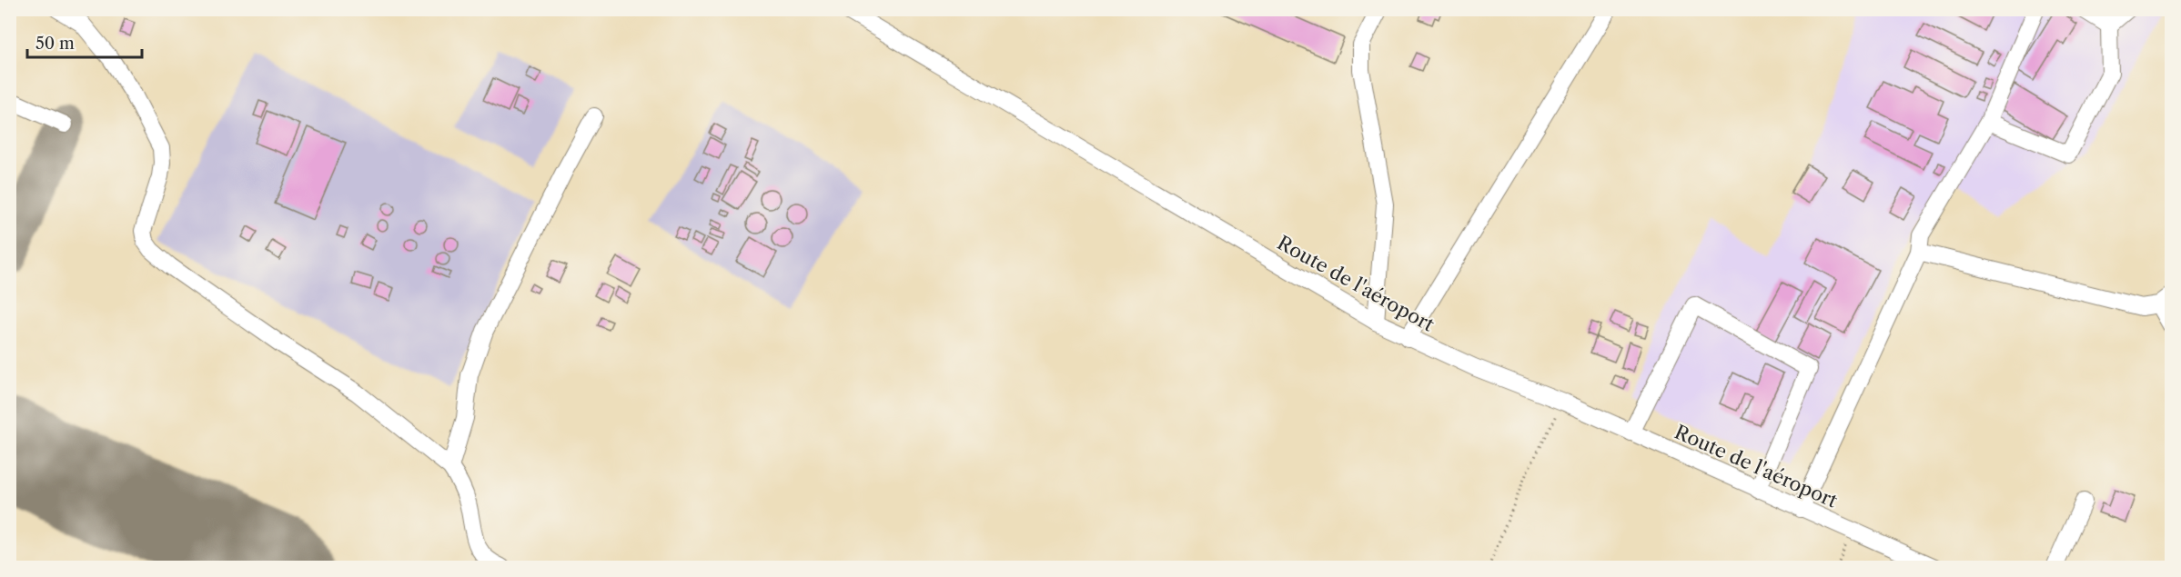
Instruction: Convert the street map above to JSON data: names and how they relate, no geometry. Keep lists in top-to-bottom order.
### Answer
{
  "streets": {
    "street": ["Route de l'aéroport"]
  },
  "scale_bar": "50 m"
}
